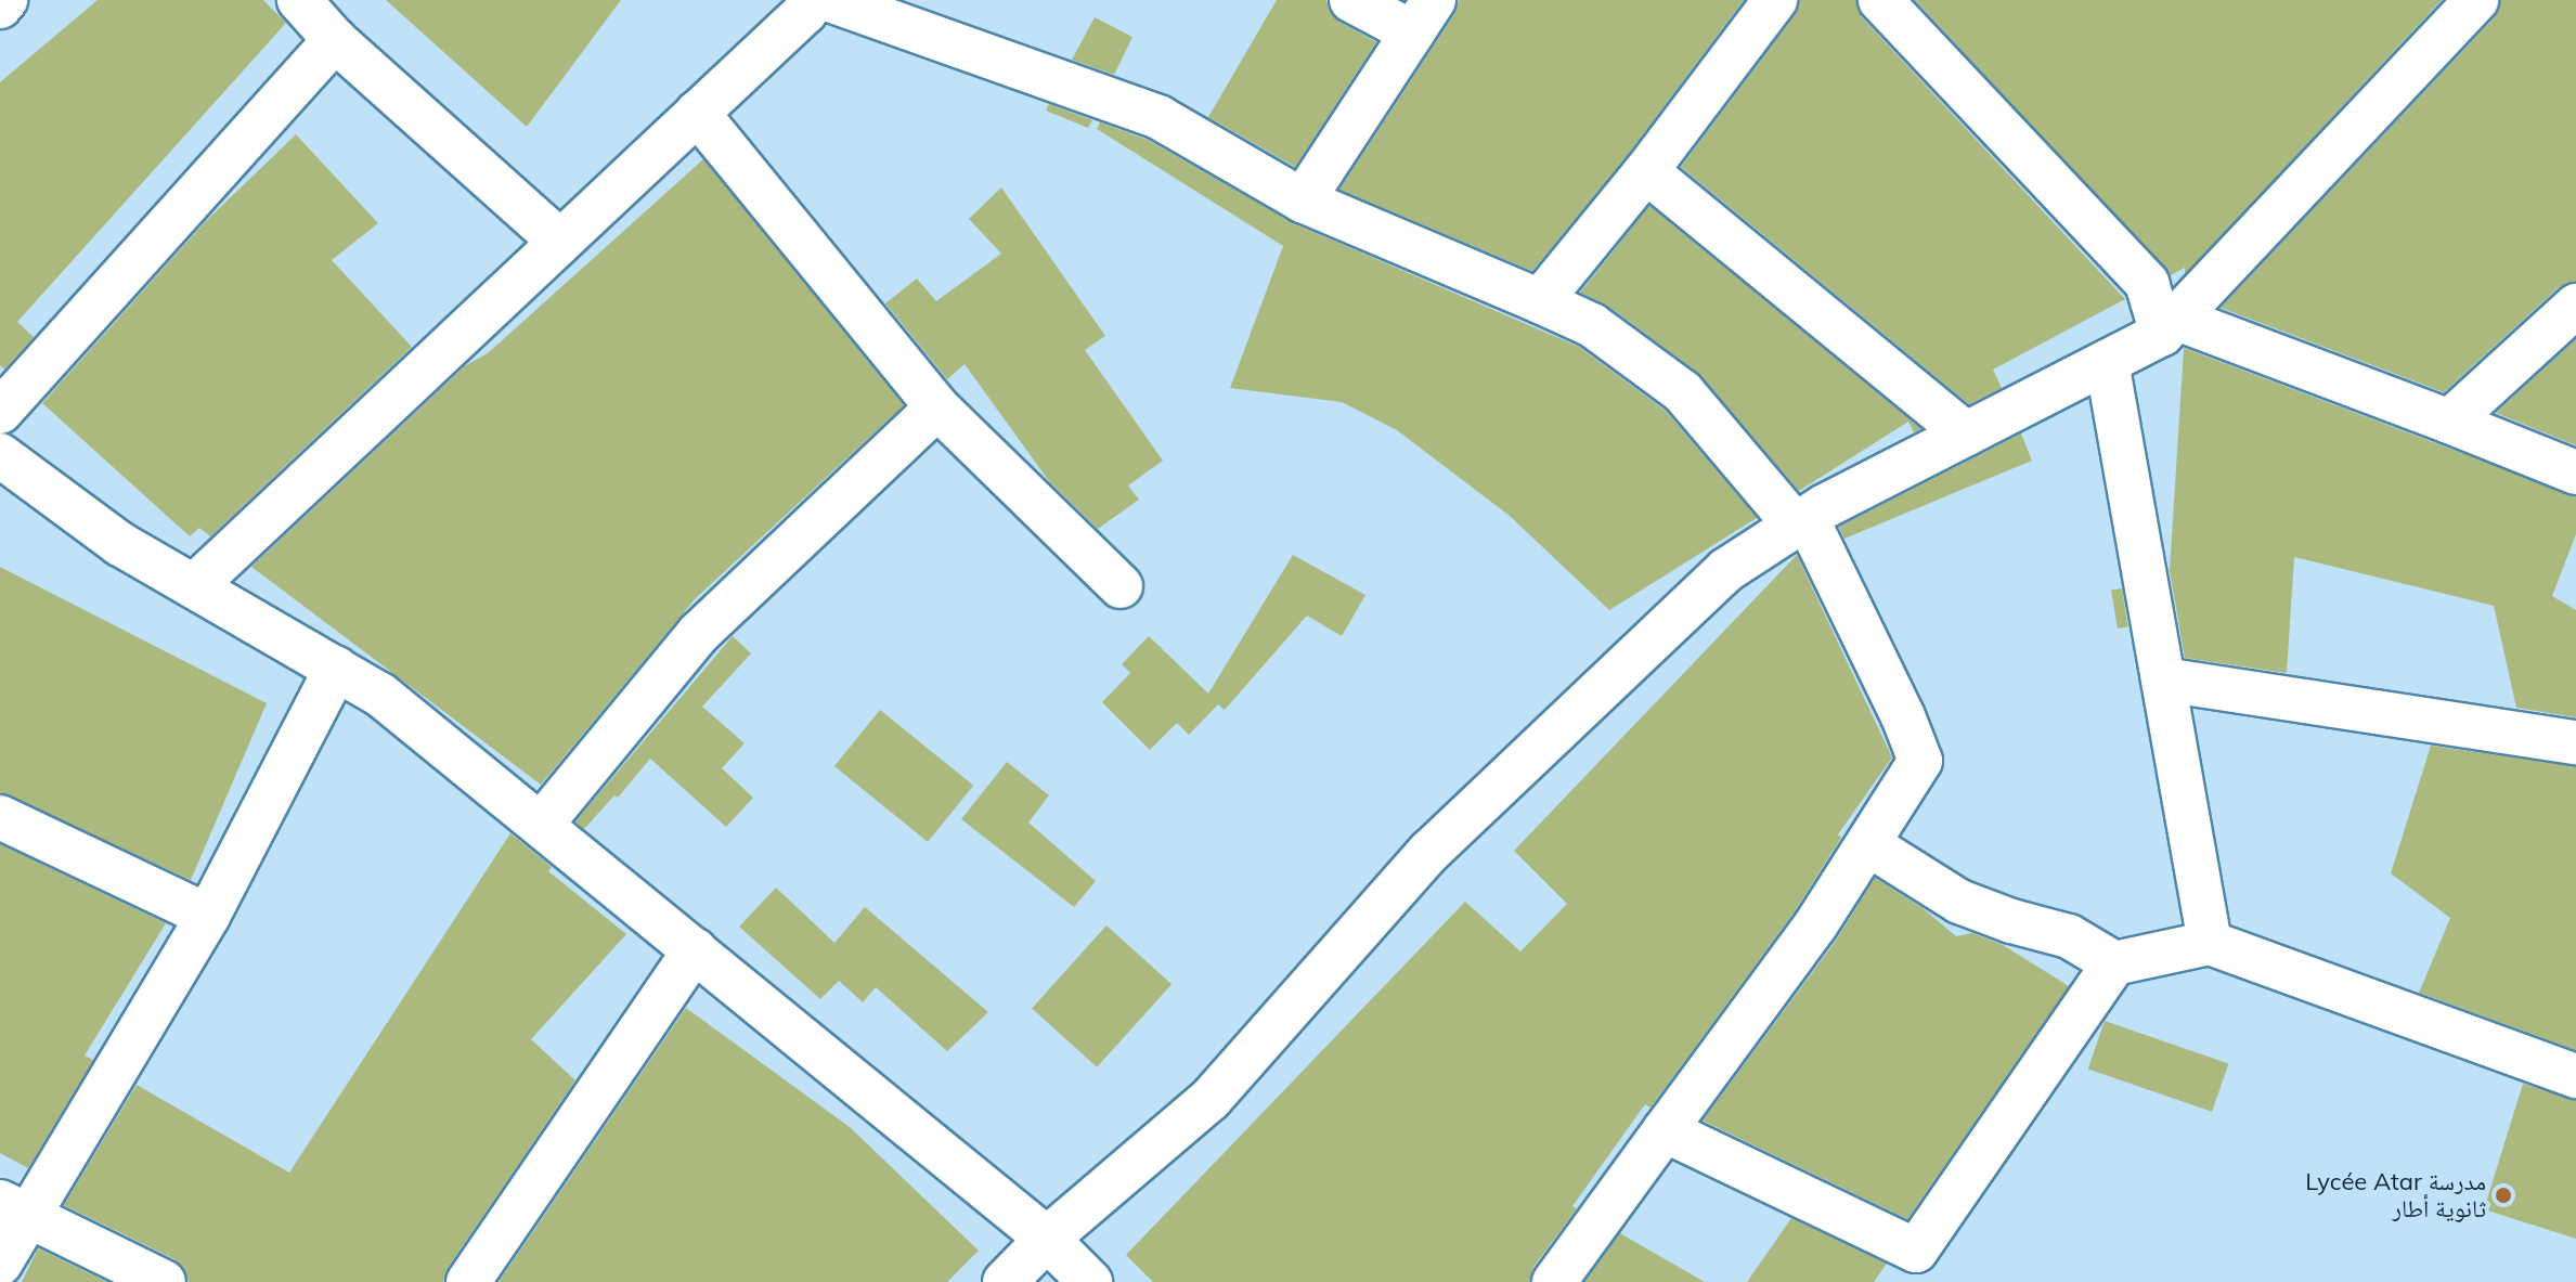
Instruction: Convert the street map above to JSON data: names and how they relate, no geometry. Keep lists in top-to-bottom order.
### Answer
{
  "places": ["Lycée Atar مدرسة ثانوية أطار"]
}
